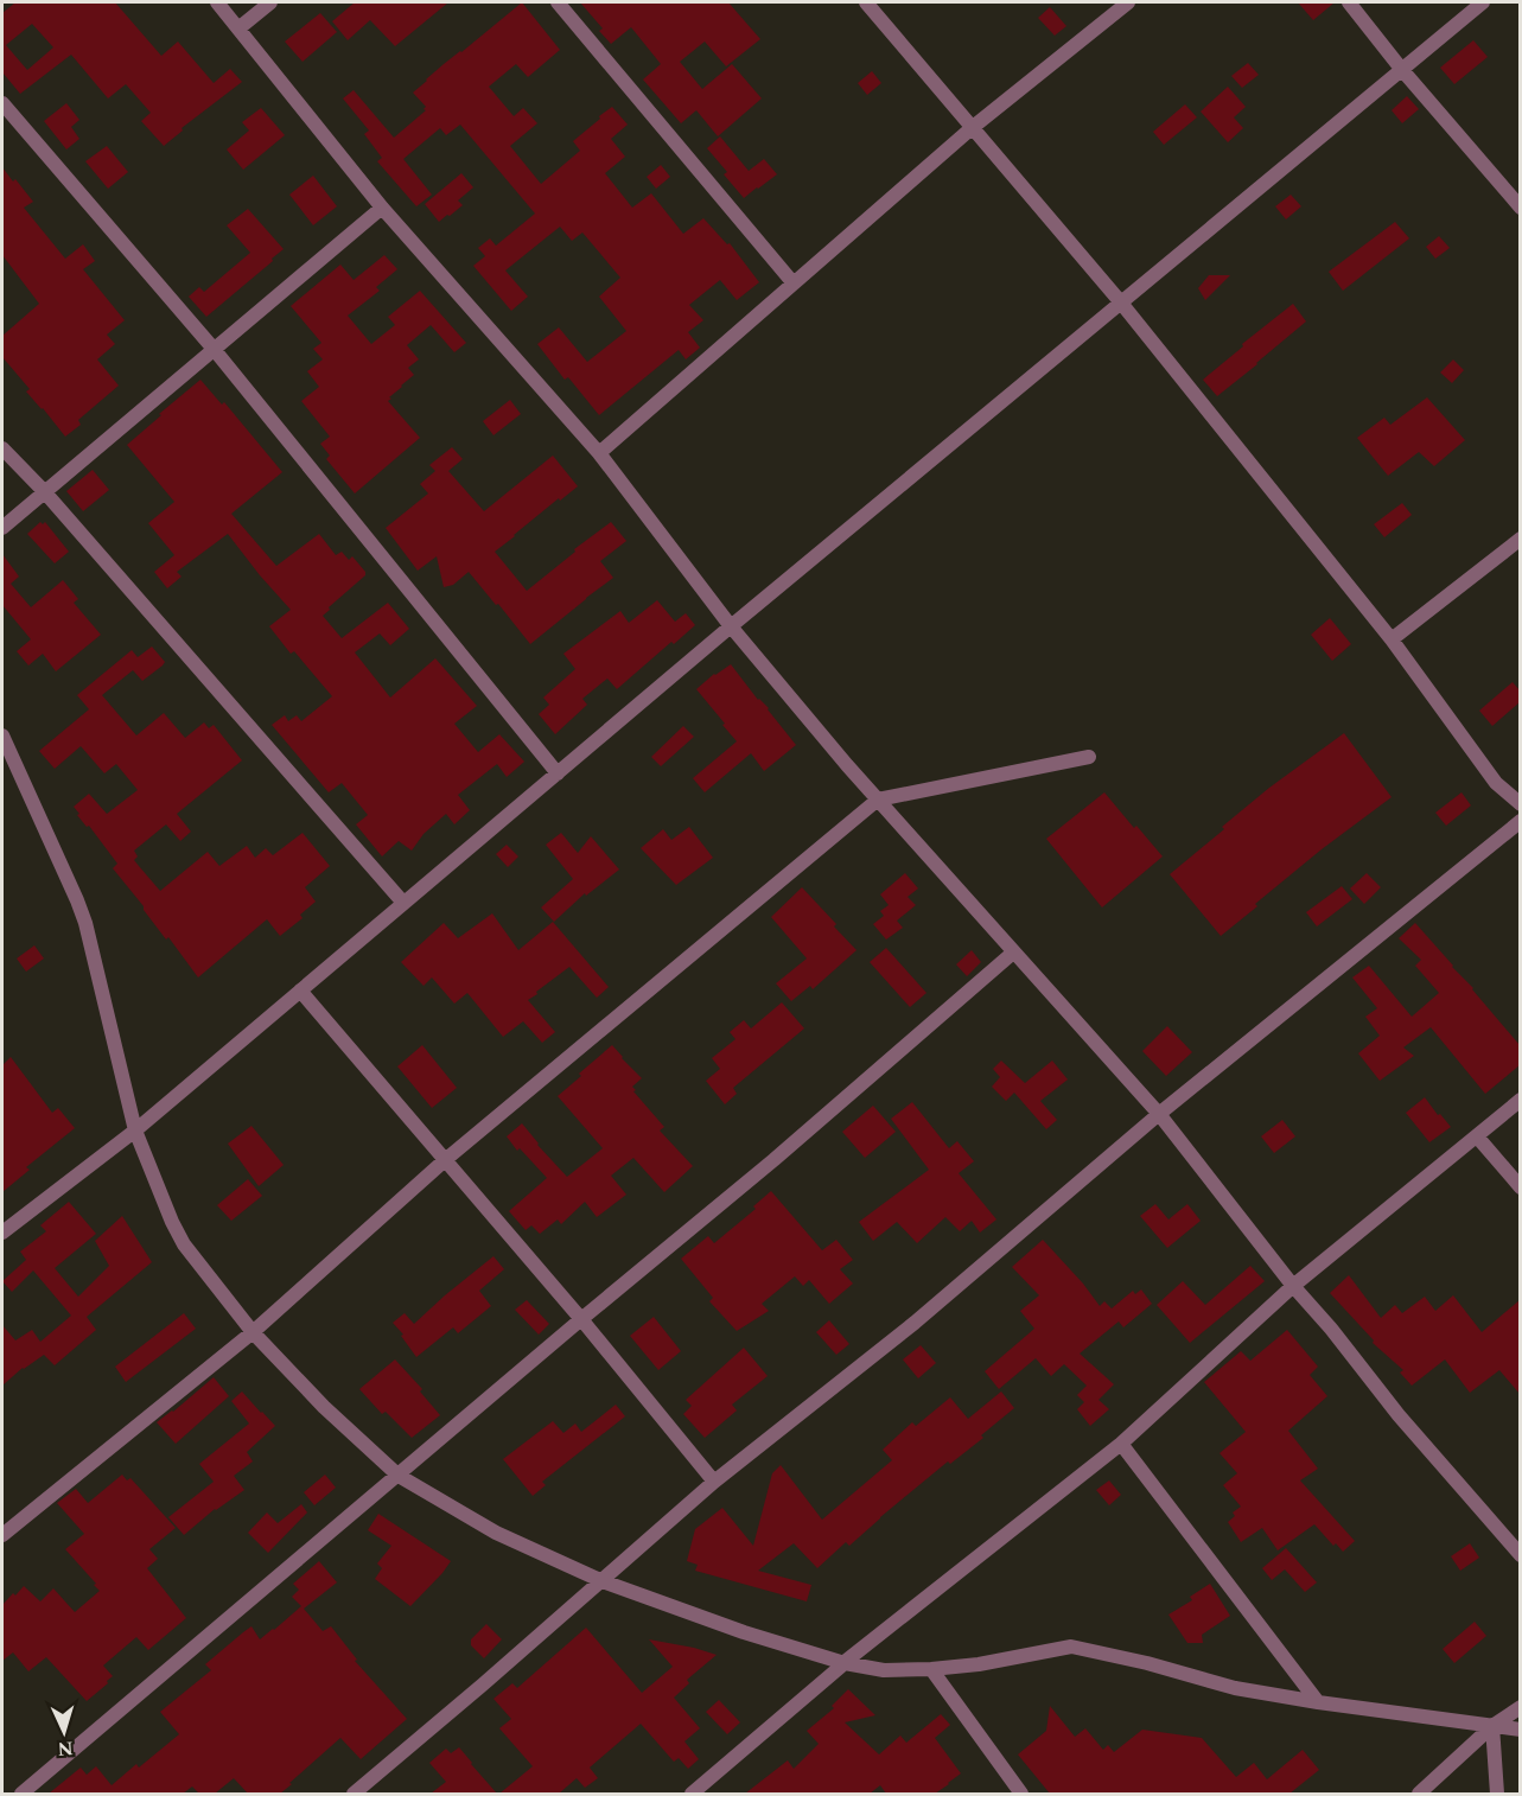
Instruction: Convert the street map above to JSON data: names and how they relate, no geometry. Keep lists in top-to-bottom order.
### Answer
{
  "north": "bottom"
}
